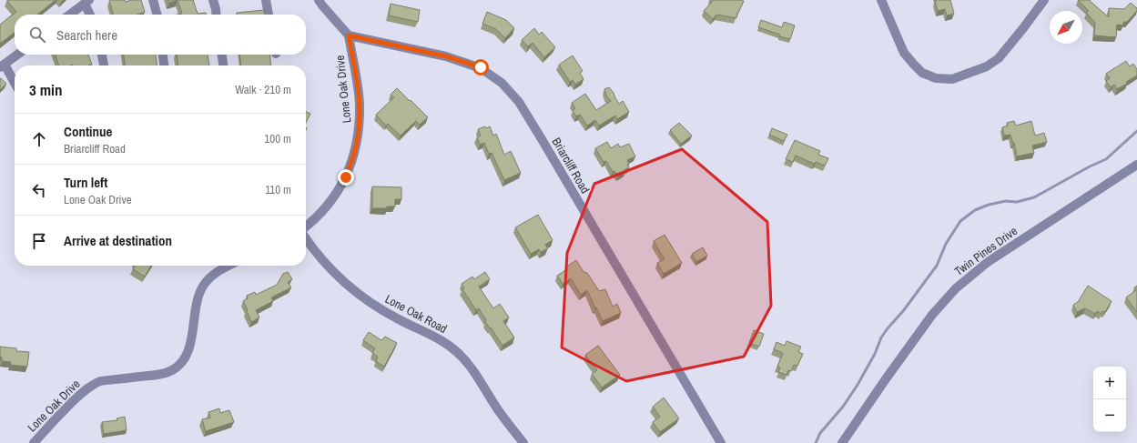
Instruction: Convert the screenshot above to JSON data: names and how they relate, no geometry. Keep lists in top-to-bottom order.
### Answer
{
  "streets": {
    "street": [
      "Lone Oak Drive",
      "Briarcliff Road",
      "Twin Pines Drive",
      "Lone Oak Road"
    ]
  },
  "crossings": [
    ["Lone Oak Drive", "Briarcliff Road"]
  ],
  "north": "bottom left",
  "page": {
    "search": "Search here",
    "heading": ["3 min", "Walk · 210 m"],
    "list": [
      ["Continue", "Briarcliff Road", "100 m"],
      ["Turn left", "Lone Oak Drive", "110 m"],
      "Arrive at destination"
    ],
    "map_buttons": ["+", "−"]
  }
}
